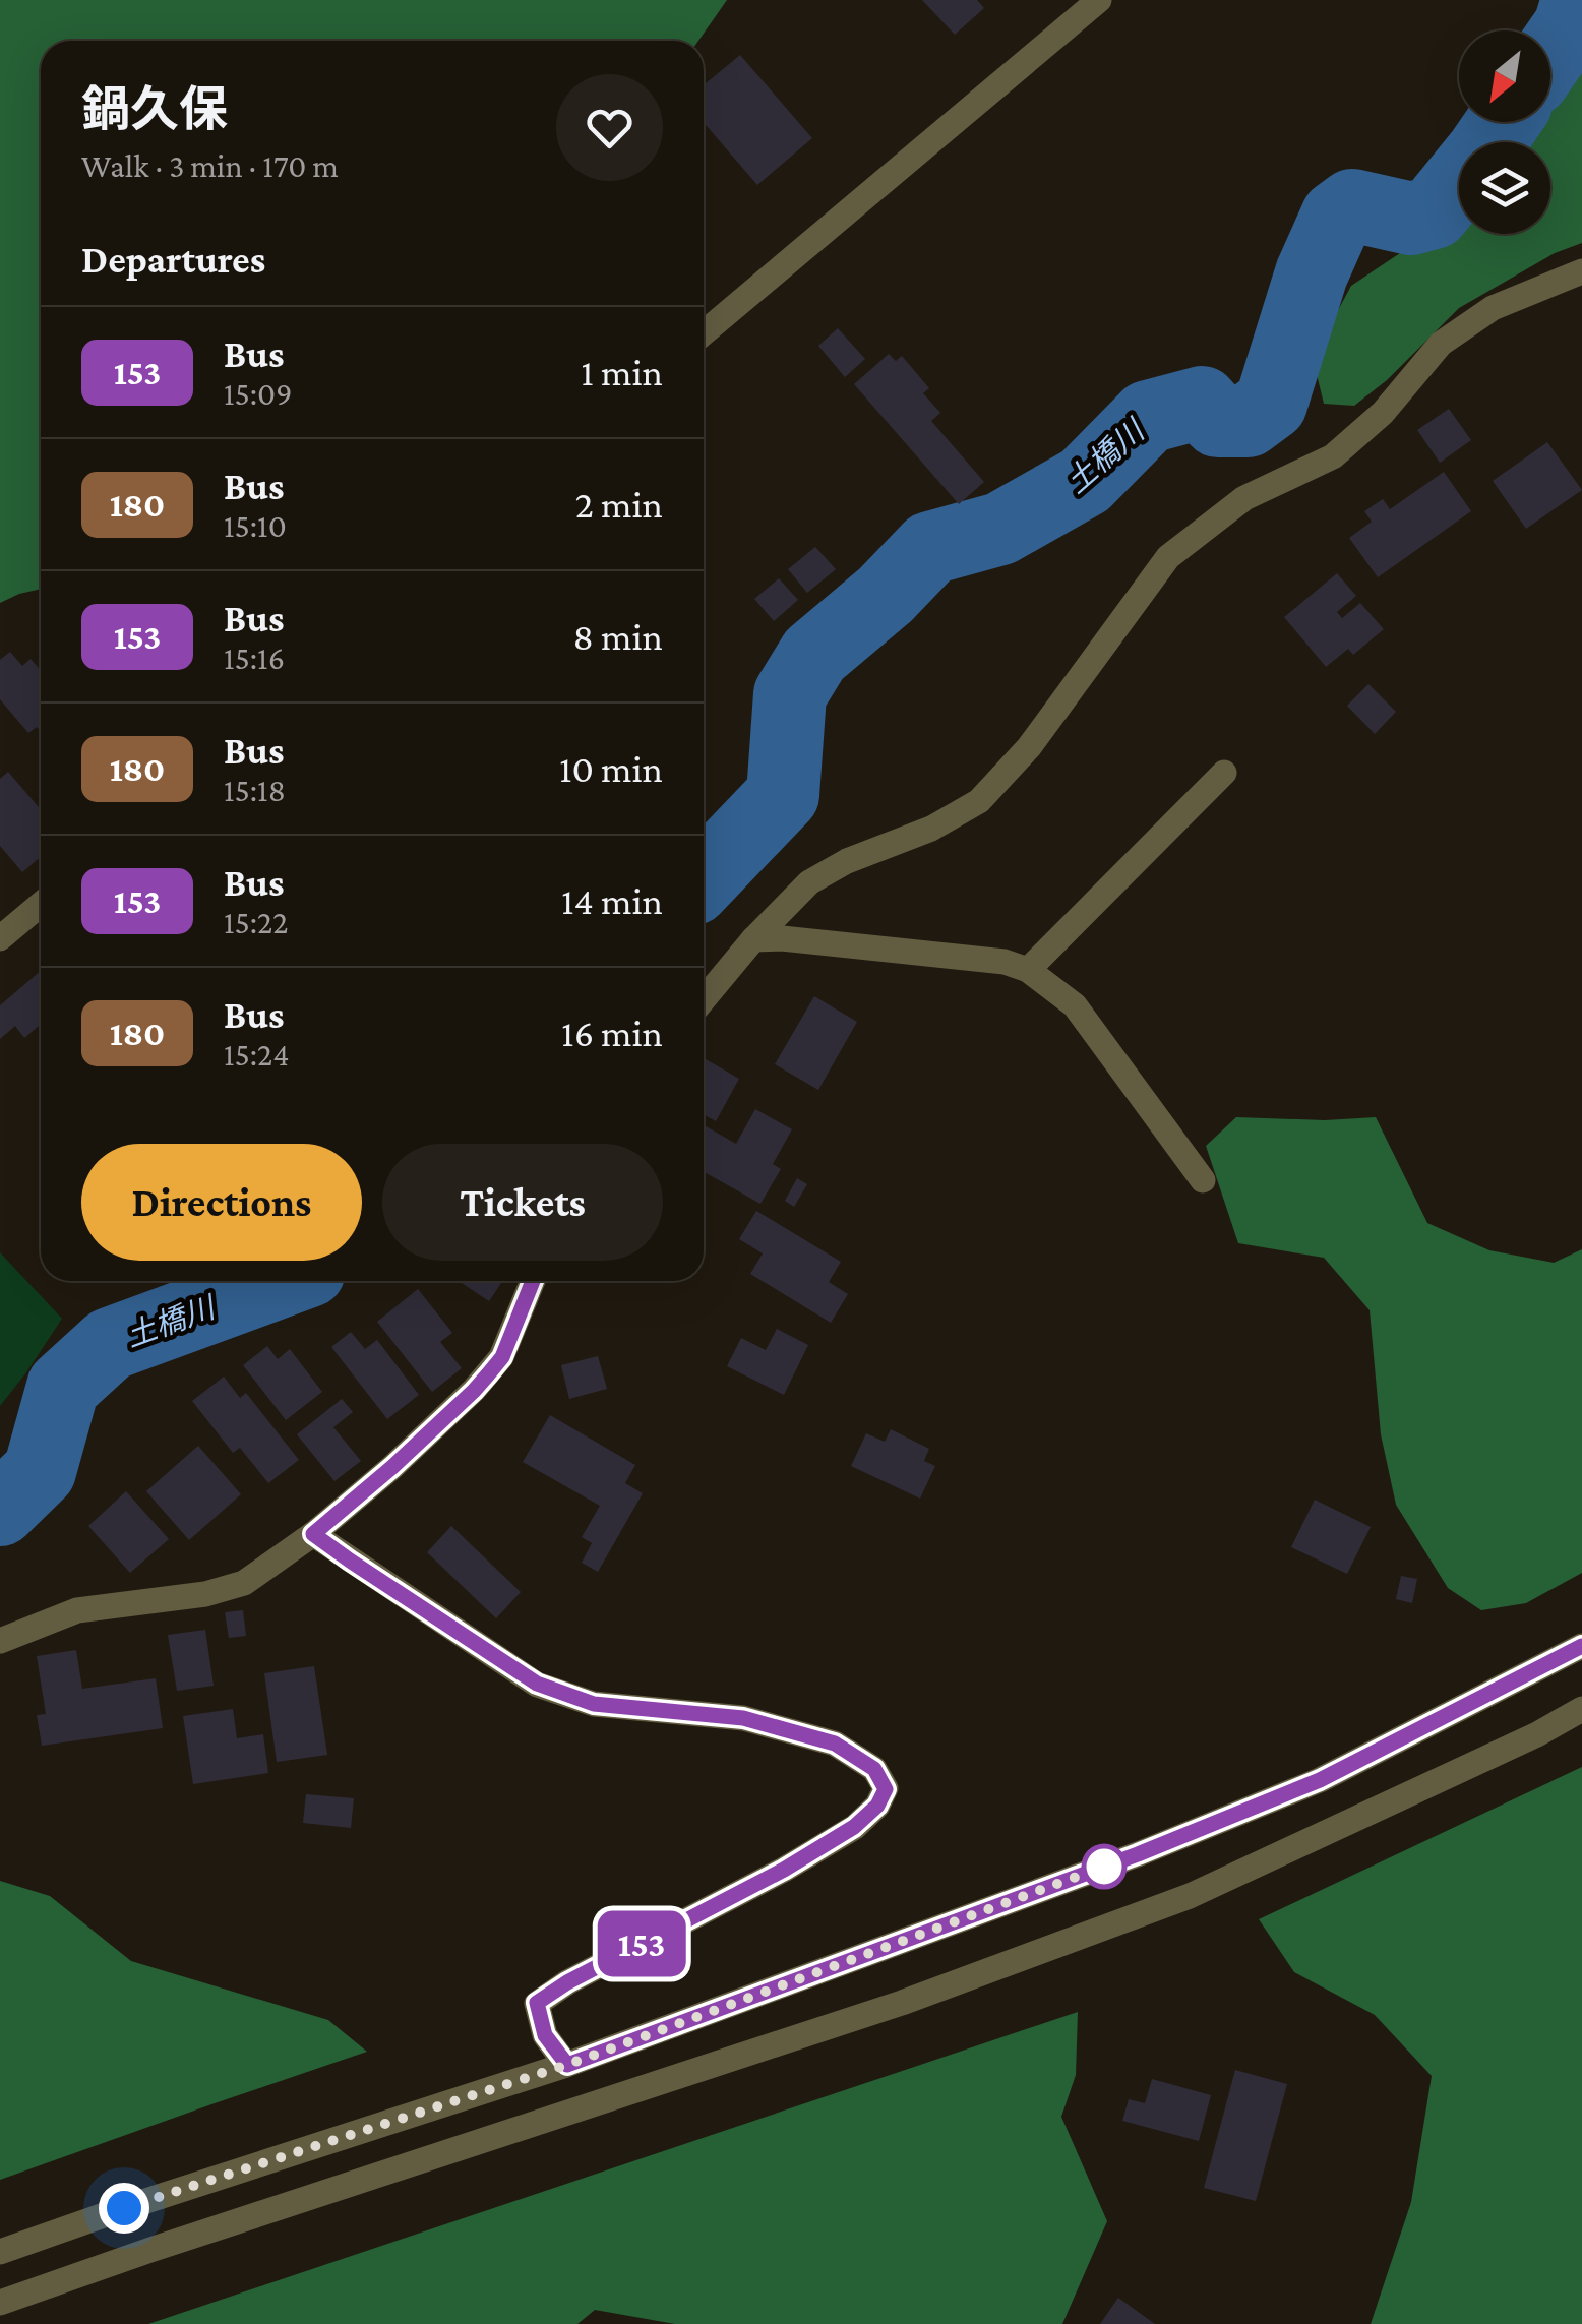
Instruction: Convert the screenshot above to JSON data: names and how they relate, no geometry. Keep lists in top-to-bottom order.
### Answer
{
  "water": ["土橋川"],
  "lines": ["bus line 153"],
  "north": "bottom left",
  "page": {
    "on_map": "153",
    "heading": [
      ["鍋久保", "Walk · 3 min · 170 m"],
      "Departures"
    ],
    "list": [
      {
        "mark": "153",
        "name": "Bus",
        "note": "15:09",
        "value": "1 min"
      },
      {
        "mark": "180",
        "name": "Bus",
        "note": "15:10",
        "value": "2 min"
      },
      {
        "mark": "153",
        "name": "Bus",
        "note": "15:16",
        "value": "8 min"
      },
      {
        "mark": "180",
        "name": "Bus",
        "note": "15:18",
        "value": "10 min"
      },
      {
        "mark": "153",
        "name": "Bus",
        "note": "15:22",
        "value": "14 min"
      },
      {
        "mark": "180",
        "name": "Bus",
        "note": "15:24",
        "value": "16 min"
      }
    ],
    "buttons": ["Directions", "Tickets"]
  }
}
